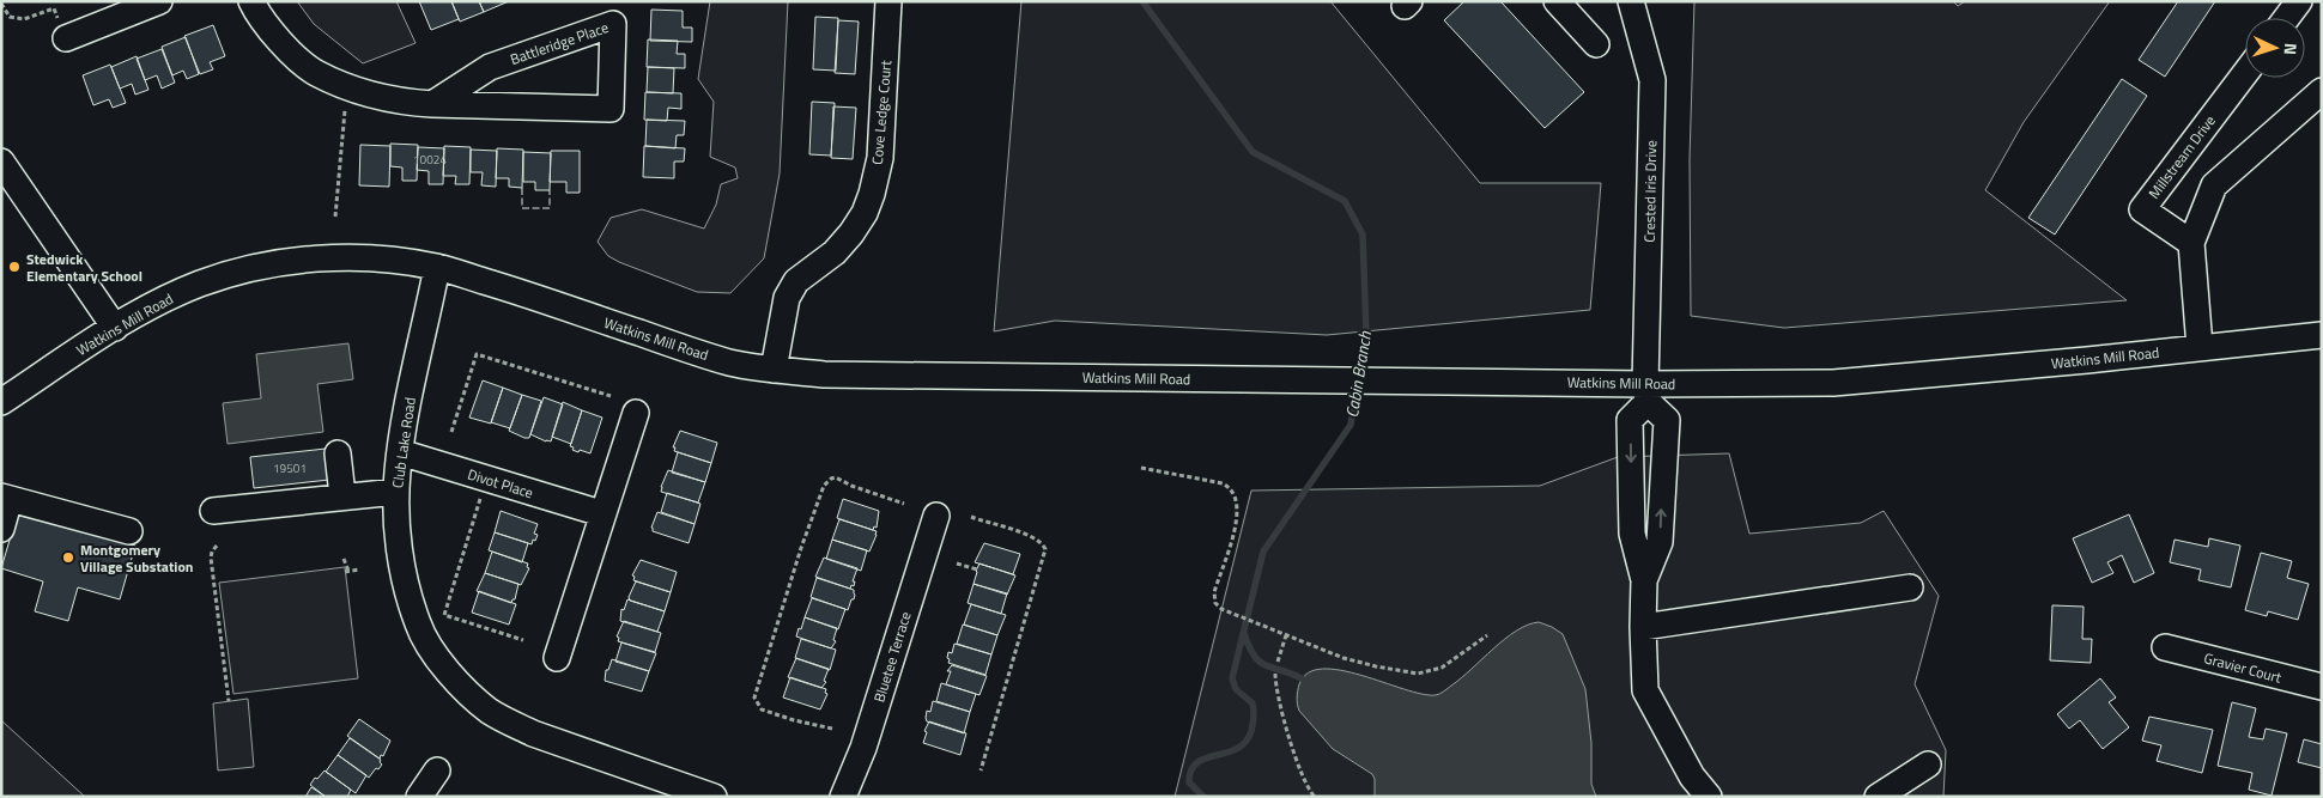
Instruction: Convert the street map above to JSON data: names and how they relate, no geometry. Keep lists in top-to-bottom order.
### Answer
{
  "streets": {
    "street": [
      "Battleridge Place",
      "Cove Ledge Court",
      "Millstream Drive",
      "Crested Iris Drive",
      "Watkins Mill Road",
      "Club Lake Road",
      "Divot Place",
      "Bluetee Terrace",
      "Gravier Court"
    ]
  },
  "crossings": [
    ["Cove Ledge Court", "Watkins Mill Road"],
    ["Crested Iris Drive", "Watkins Mill Road"],
    ["Watkins Mill Road", "Club Lake Road"],
    ["Club Lake Road", "Divot Place"]
  ],
  "water": ["Cabin Branch"],
  "places": ["Stedwick Elementary School", "Montgomery Village Substation"],
  "house_numbers": ["10024", "19501"],
  "north": "right"
}
